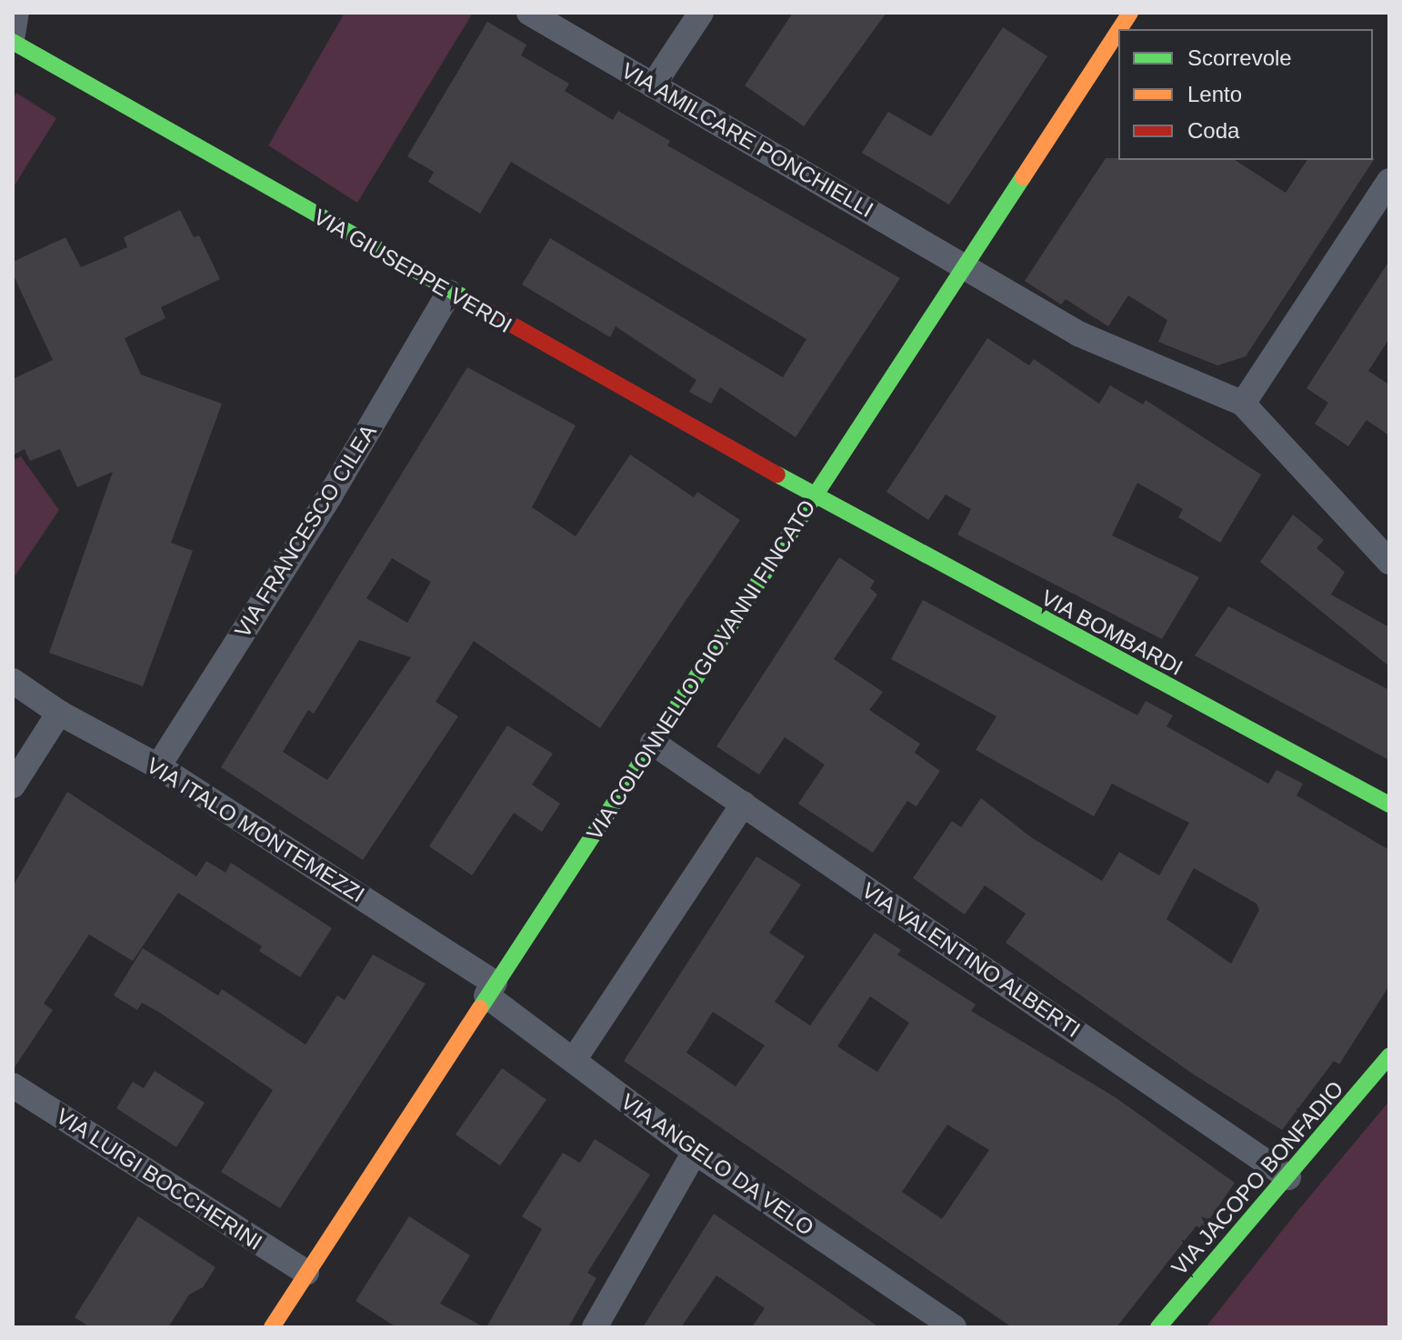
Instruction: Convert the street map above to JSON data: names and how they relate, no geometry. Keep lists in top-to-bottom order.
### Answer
{
  "streets": {
    "street": [
      "VIA AMILCARE PONCHIELLI",
      "VIA GIUSEPPE VERDI",
      "VIA FRANCESCO CILEA",
      "VIA BOMBARDI",
      "VIA COLONNELLO GIOVANNI FINCATO",
      "VIA ITALO MONTEMEZZI",
      "VIA VALENTINO ALBERTI",
      "VIA ANGELO DA VELO",
      "VIA JACOPO BONFADIO",
      "VIA LUIGI BOCCHERINI"
    ]
  },
  "crossings": [
    ["VIA AMILCARE PONCHIELLI", "VIA COLONNELLO GIOVANNI FINCATO"],
    ["VIA GIUSEPPE VERDI", "VIA FRANCESCO CILEA"],
    ["VIA GIUSEPPE VERDI", "VIA BOMBARDI"],
    ["VIA GIUSEPPE VERDI", "VIA COLONNELLO GIOVANNI FINCATO"],
    ["VIA FRANCESCO CILEA", "VIA ITALO MONTEMEZZI"],
    ["VIA BOMBARDI", "VIA COLONNELLO GIOVANNI FINCATO"],
    ["VIA COLONNELLO GIOVANNI FINCATO", "VIA ITALO MONTEMEZZI"],
    ["VIA COLONNELLO GIOVANNI FINCATO", "VIA VALENTINO ALBERTI"],
    ["VIA COLONNELLO GIOVANNI FINCATO", "VIA ANGELO DA VELO"],
    ["VIA COLONNELLO GIOVANNI FINCATO", "VIA LUIGI BOCCHERINI"],
    ["VIA ITALO MONTEMEZZI", "VIA ANGELO DA VELO"],
    ["VIA VALENTINO ALBERTI", "VIA JACOPO BONFADIO"]
  ],
  "legend": ["Scorrevole", "Lento", "Coda"]
}
